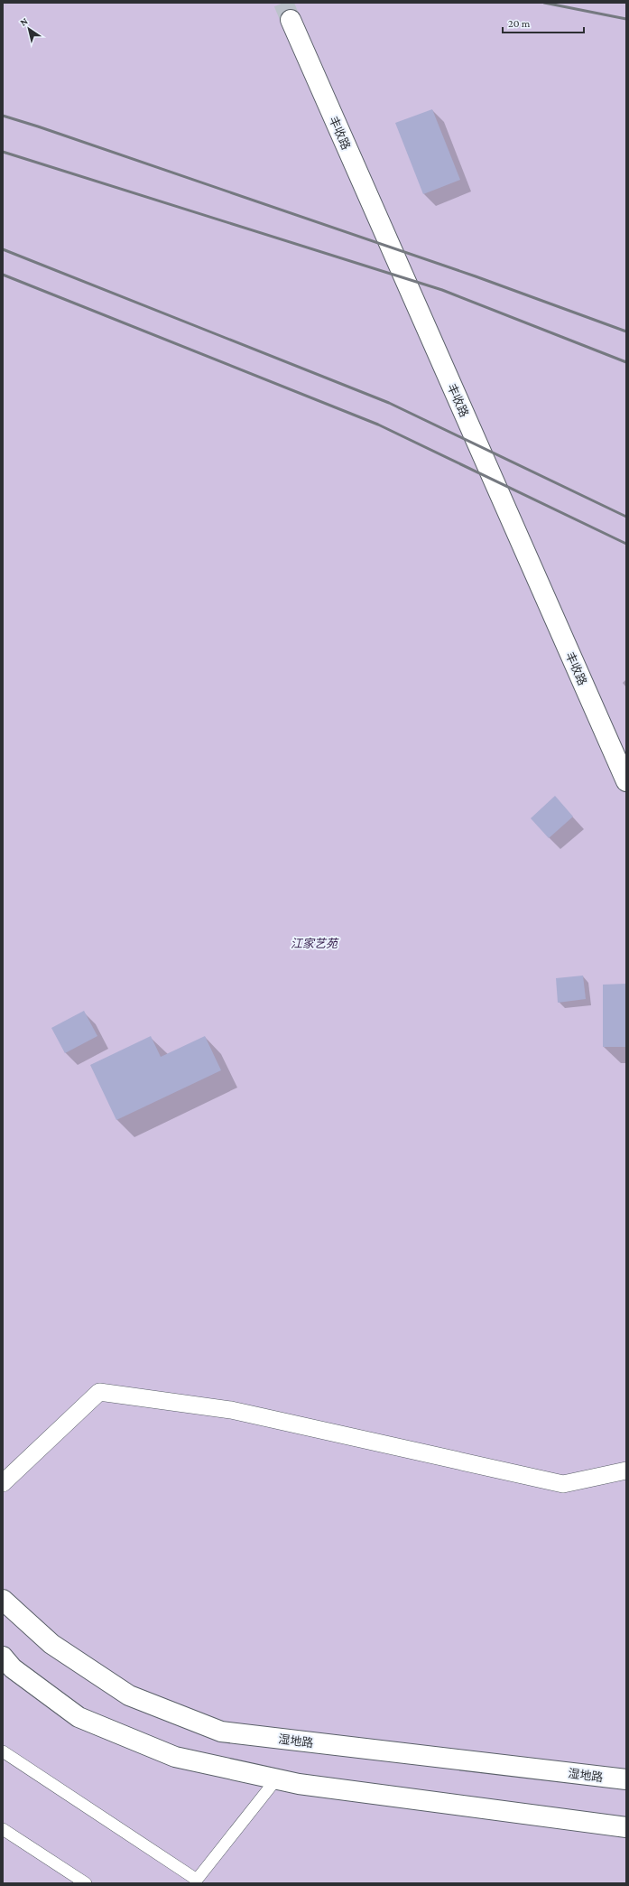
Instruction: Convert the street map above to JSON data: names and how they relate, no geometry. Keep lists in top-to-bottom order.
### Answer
{
  "streets": {
    "street": ["丰收路", "湿地路"]
  },
  "parks": ["江家艺苑"],
  "scale_bar": "20 m",
  "north": "top left"
}
